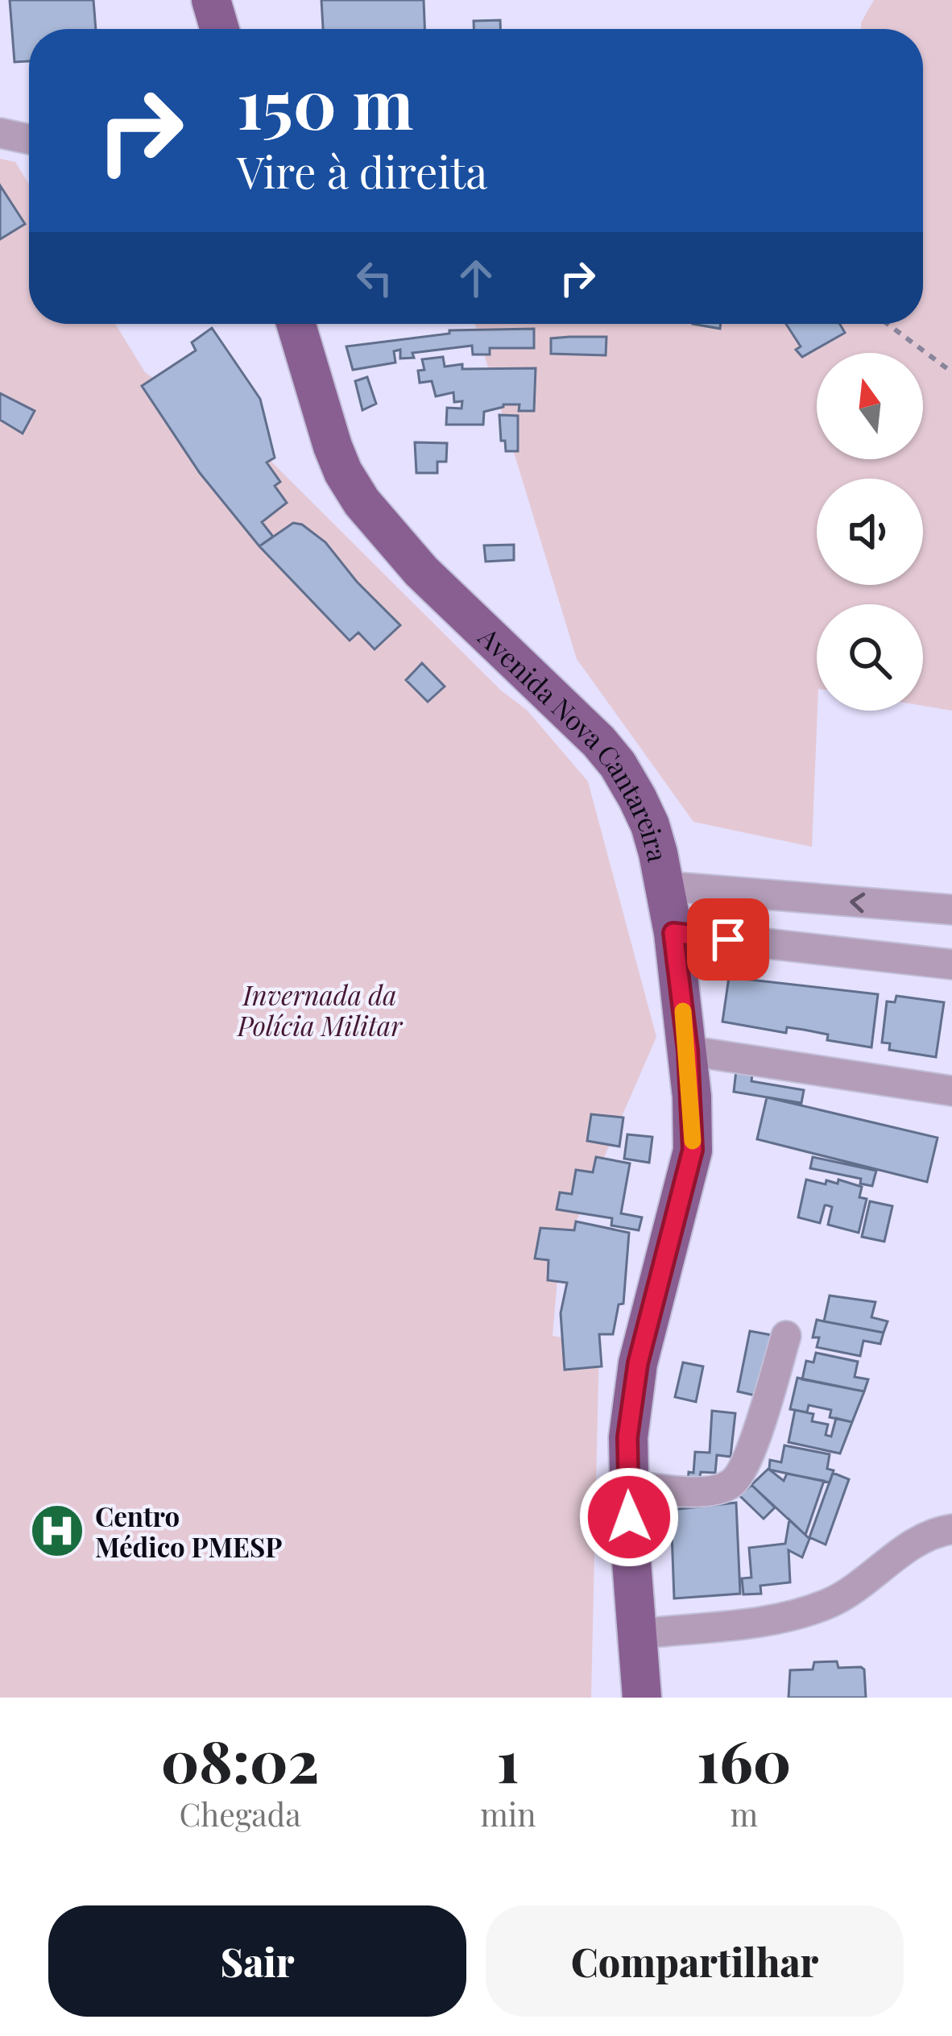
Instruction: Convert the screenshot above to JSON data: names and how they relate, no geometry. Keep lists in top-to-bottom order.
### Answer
{
  "streets": {
    "main road": ["Avenida Nova Cantareira"]
  },
  "parks": ["Invernada da Polícia Militar"],
  "places": {
    "hospital": ["Centro Médico PMESP"]
  },
  "north": "top",
  "page": {
    "turn": ["150 m", "Vire à direita"],
    "eta": [
      "08:02",
      "Chegada",
      "1",
      "min",
      "160",
      "m"
    ],
    "buttons": ["Sair", "Compartilhar"]
  }
}
